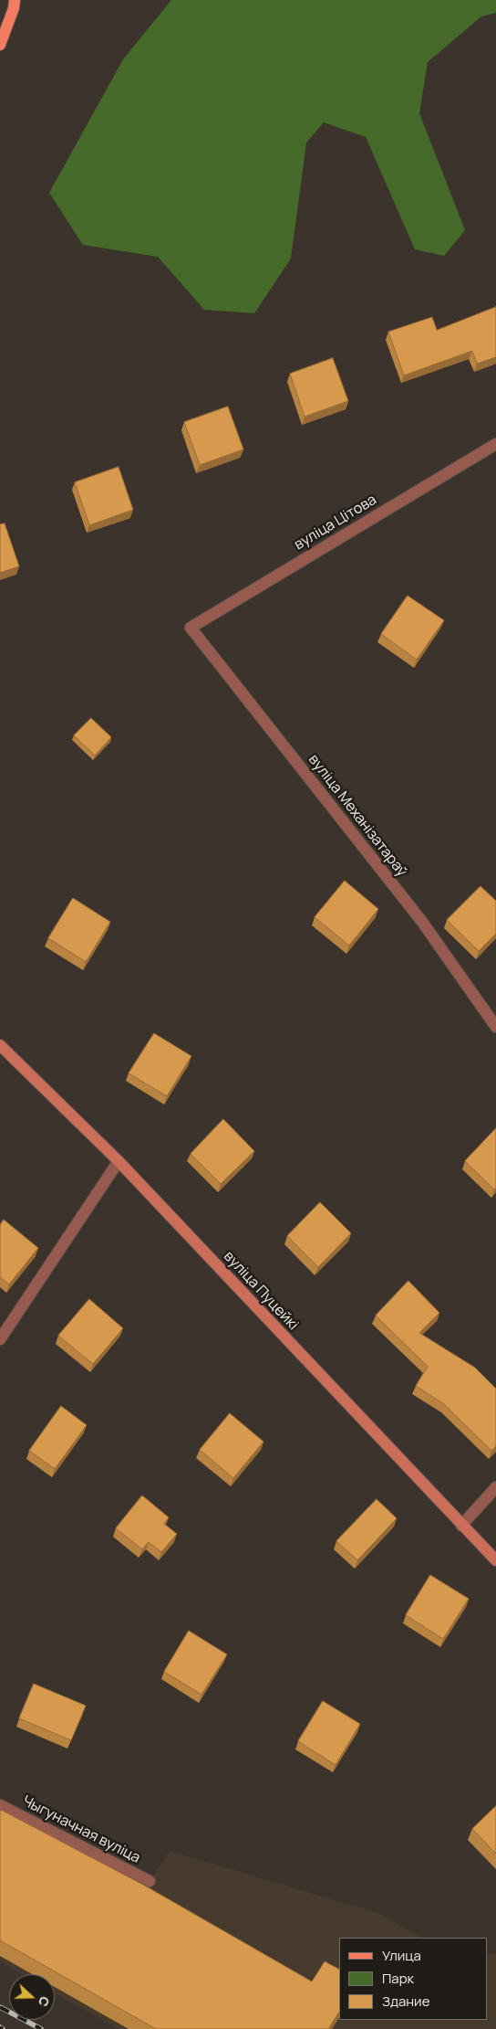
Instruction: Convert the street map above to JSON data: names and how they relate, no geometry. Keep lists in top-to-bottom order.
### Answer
{
  "streets": {
    "main road": ["вуліца Пуцейкі"],
    "street": ["вуліца Цітова", "вуліца Механізатараў", "Чыгуначная вуліца"]
  },
  "crossings": [
    ["вуліца Цітова", "вуліца Механізатараў"]
  ],
  "legend": ["Улица", "Парк", "Здание"],
  "north": "right"
}
